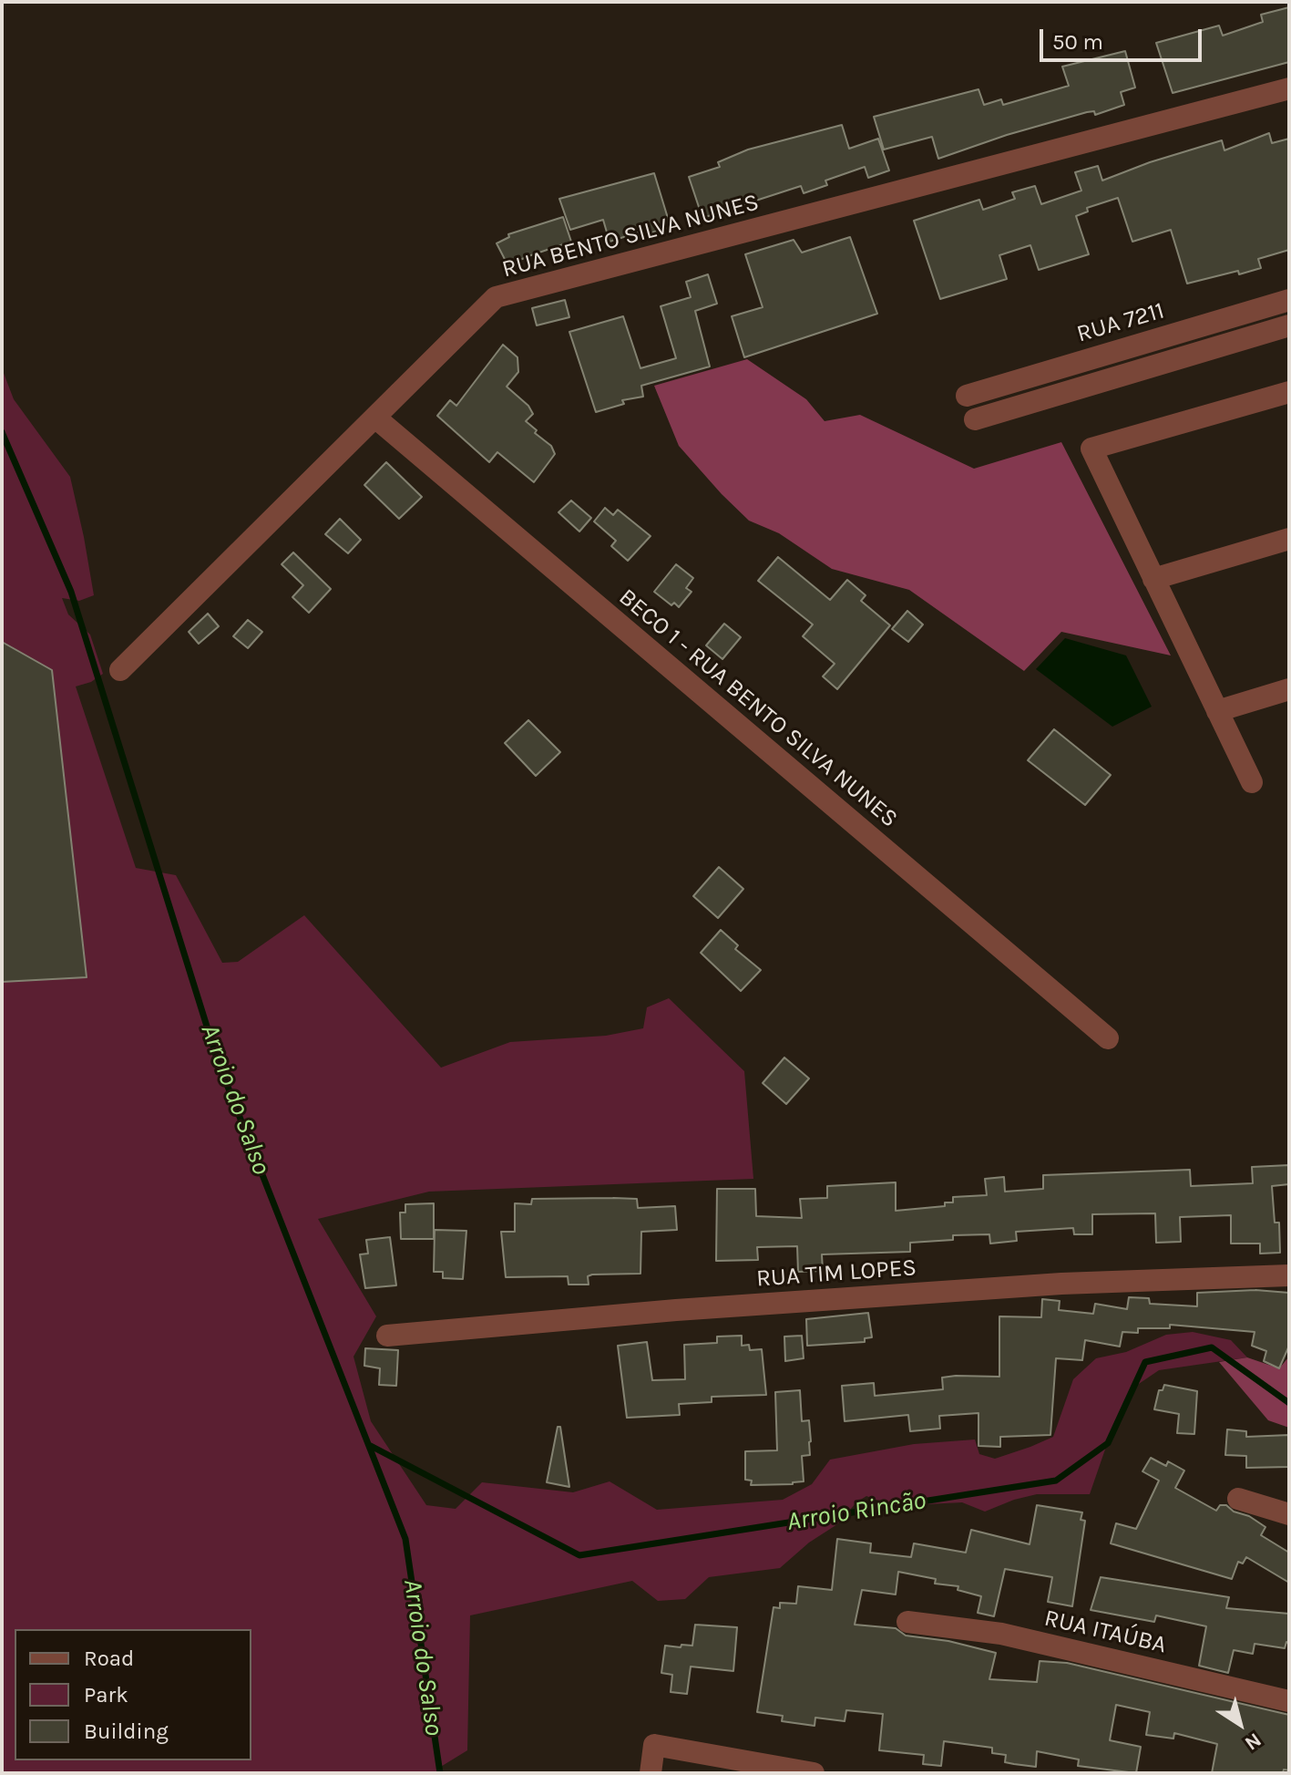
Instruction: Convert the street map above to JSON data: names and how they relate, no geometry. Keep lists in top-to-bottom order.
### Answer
{
  "streets": {
    "street": [
      "RUA BENTO SILVA NUNES",
      "RUA 7211",
      "BECO 1 - RUA BENTO SILVA NUNES",
      "RUA TIM LOPES",
      "RUA ITAÚBA"
    ]
  },
  "crossings": [
    ["RUA BENTO SILVA NUNES", "BECO 1 - RUA BENTO SILVA NUNES"]
  ],
  "water": ["Arroio do Salso", "Arroio Rincão"],
  "legend": ["Road", "Park", "Building"],
  "scale_bar": "50 m",
  "north": "bottom right"
}
